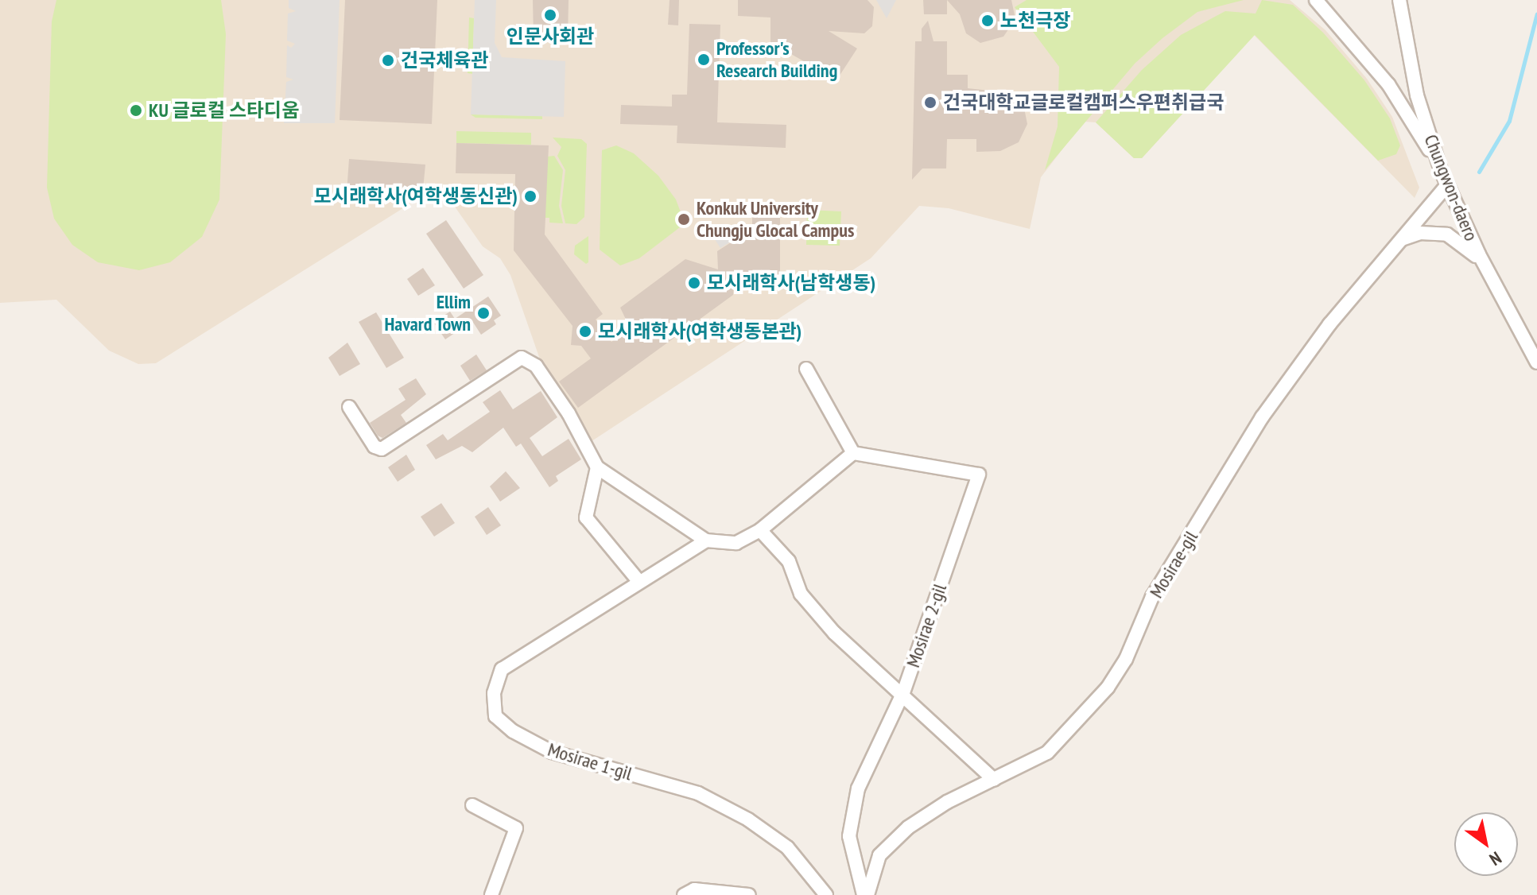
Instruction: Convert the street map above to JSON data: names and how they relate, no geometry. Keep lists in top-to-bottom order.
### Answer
{
  "streets": {
    "street": [
      "Chungwon-daero",
      "Mosirae-gil",
      "Mosirae 2-gil",
      "Mosirae 1-gil"
    ]
  },
  "crossings": [
    ["Chungwon-daero", "Mosirae-gil"],
    ["Mosirae-gil", "Mosirae 2-gil"]
  ],
  "places": [
    "인문사회관",
    "노천극장",
    "Professor's Research Building",
    "건국체육관",
    "건국대학교글로컬캠퍼스우편취급국",
    "KU 글로컬 스타디움",
    "모시래학사(여학생동신관)",
    "Konkuk University Chungju Glocal Campus",
    "모시래학사(남학생동)",
    "Ellim Havard Town",
    "모시래학사(여학생동본관)"
  ],
  "north": "bottom right"
}
